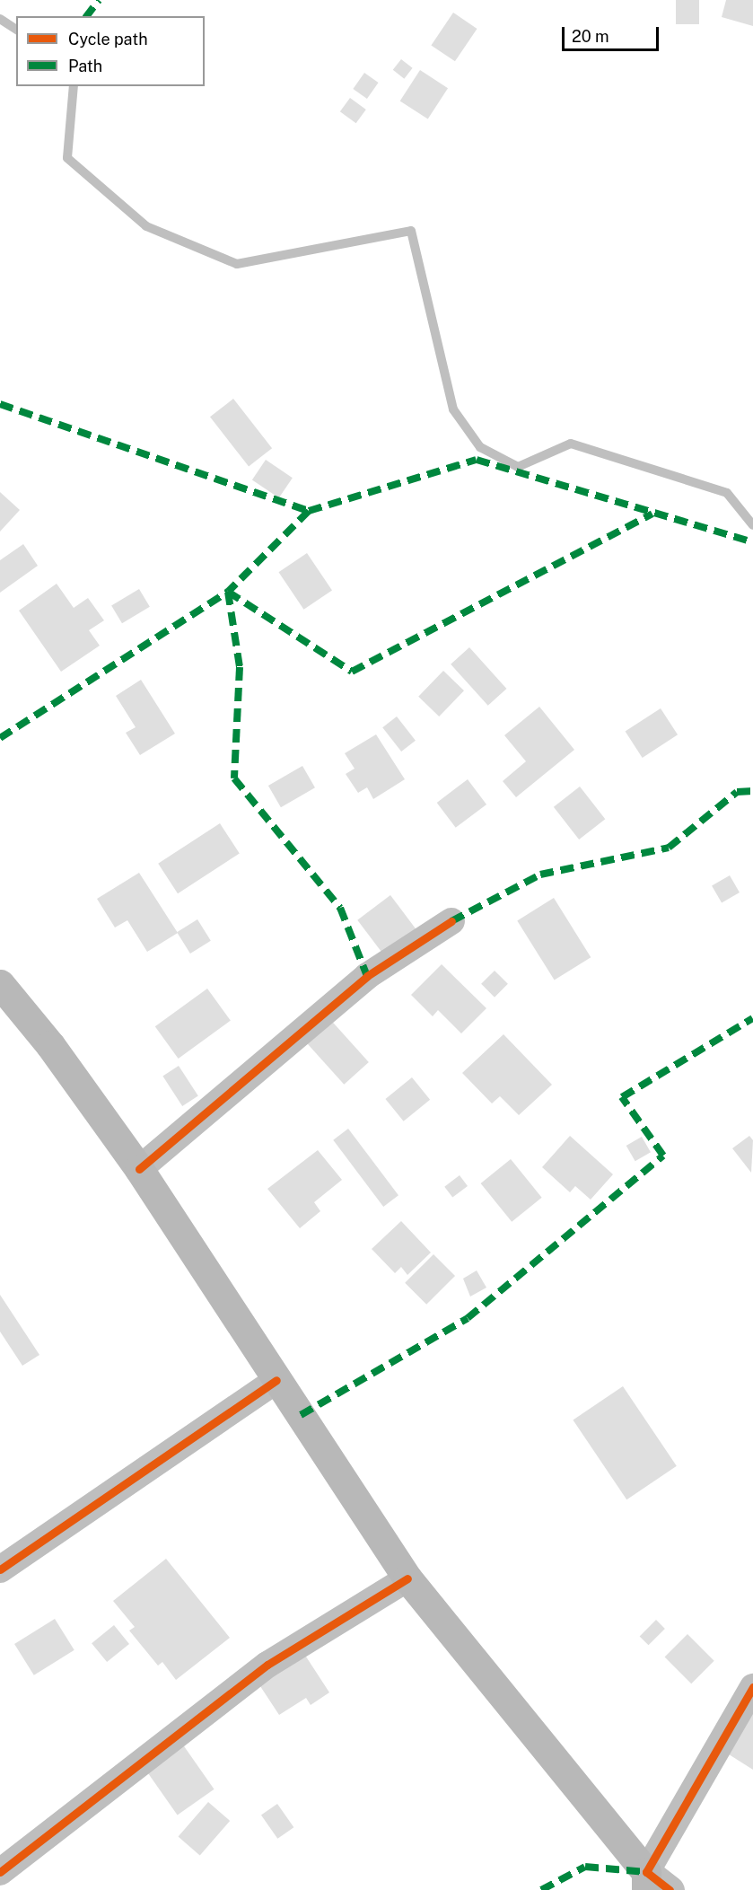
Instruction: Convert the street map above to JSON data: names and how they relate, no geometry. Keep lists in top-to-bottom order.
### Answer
{
  "legend": ["Cycle path", "Path"],
  "scale_bar": "20 m"
}
